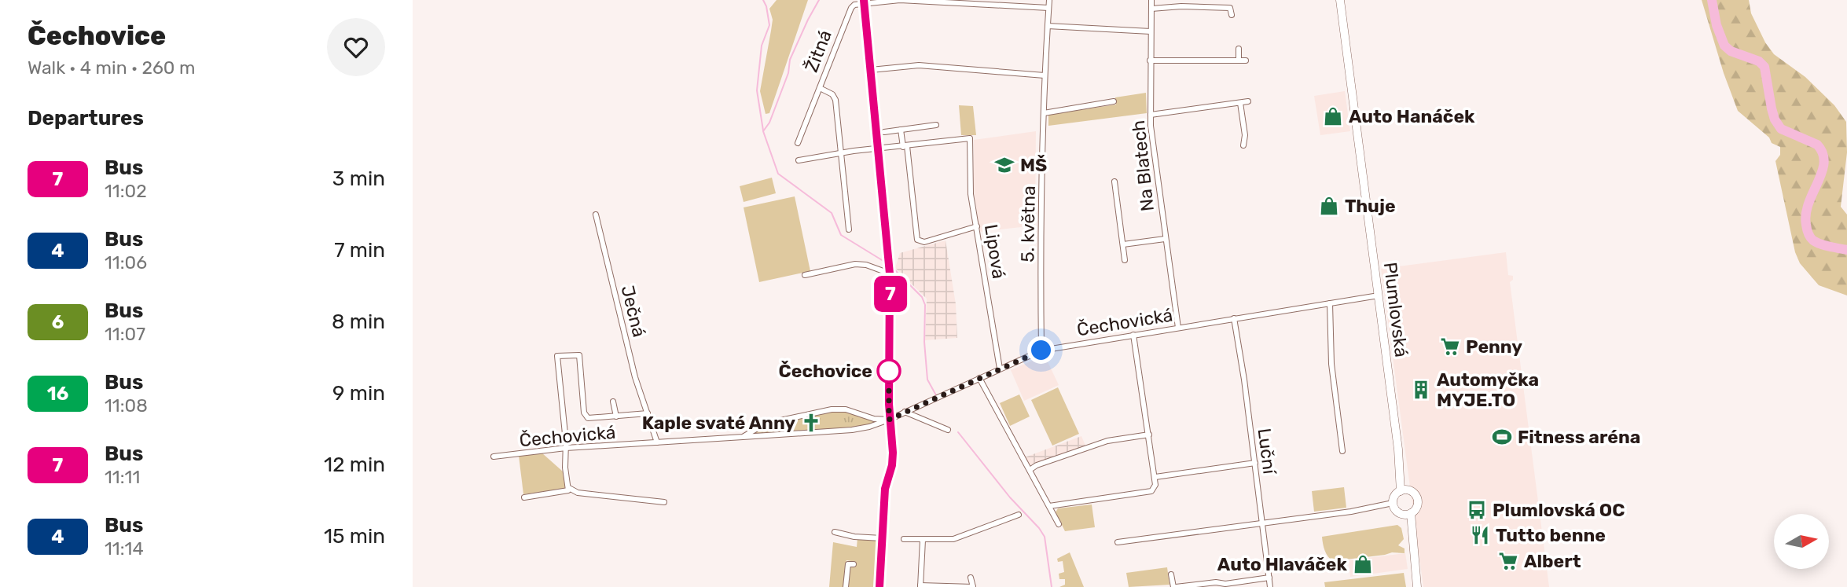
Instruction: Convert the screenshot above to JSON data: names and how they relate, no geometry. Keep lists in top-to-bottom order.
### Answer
{
  "streets": {
    "main road": ["Plumlovská"],
    "street": [
      "Žitná",
      "Na Blatech",
      "5. května",
      "Lipová",
      "Ječná",
      "Čechovická",
      "Luční"
    ]
  },
  "crossings": [
    ["Na Blatech", "Čechovická"],
    ["5. května", "Čechovická"],
    ["Lipová", "Čechovická"],
    ["Plumlovská", "Čechovická"],
    ["Ječná", "Čechovická"],
    ["Čechovická", "Luční"]
  ],
  "places": {
    "shop": ["Auto Hanáček", "Thuje", "Auto Hlaváček"],
    "school or university": ["MŠ"],
    "supermarket": ["Penny", "Albert"],
    "other": ["Čechovice"],
    "building": ["Automyčka MYJE.TO"],
    "church": ["Kaple svaté Anny"],
    "sports": ["Fitness aréna"],
    "bus stop": ["Plumlovská OC"],
    "restaurant": ["Tutto benne"]
  },
  "lines": ["bus line 7"],
  "north": "right",
  "page": {
    "heading": [
      ["Čechovice", "Walk · 4 min · 260 m"],
      "Departures"
    ],
    "on_map": "7",
    "list": [
      {
        "mark": "7",
        "name": "Bus",
        "note": "11:02",
        "value": "3 min"
      },
      {
        "mark": "4",
        "name": "Bus",
        "note": "11:06",
        "value": "7 min"
      },
      {
        "mark": "6",
        "name": "Bus",
        "note": "11:07",
        "value": "8 min"
      },
      {
        "mark": "16",
        "name": "Bus",
        "note": "11:08",
        "value": "9 min"
      },
      {
        "mark": "7",
        "name": "Bus",
        "note": "11:11",
        "value": "12 min"
      },
      {
        "mark": "4",
        "name": "Bus",
        "note": "11:14",
        "value": "15 min"
      }
    ]
  }
}
